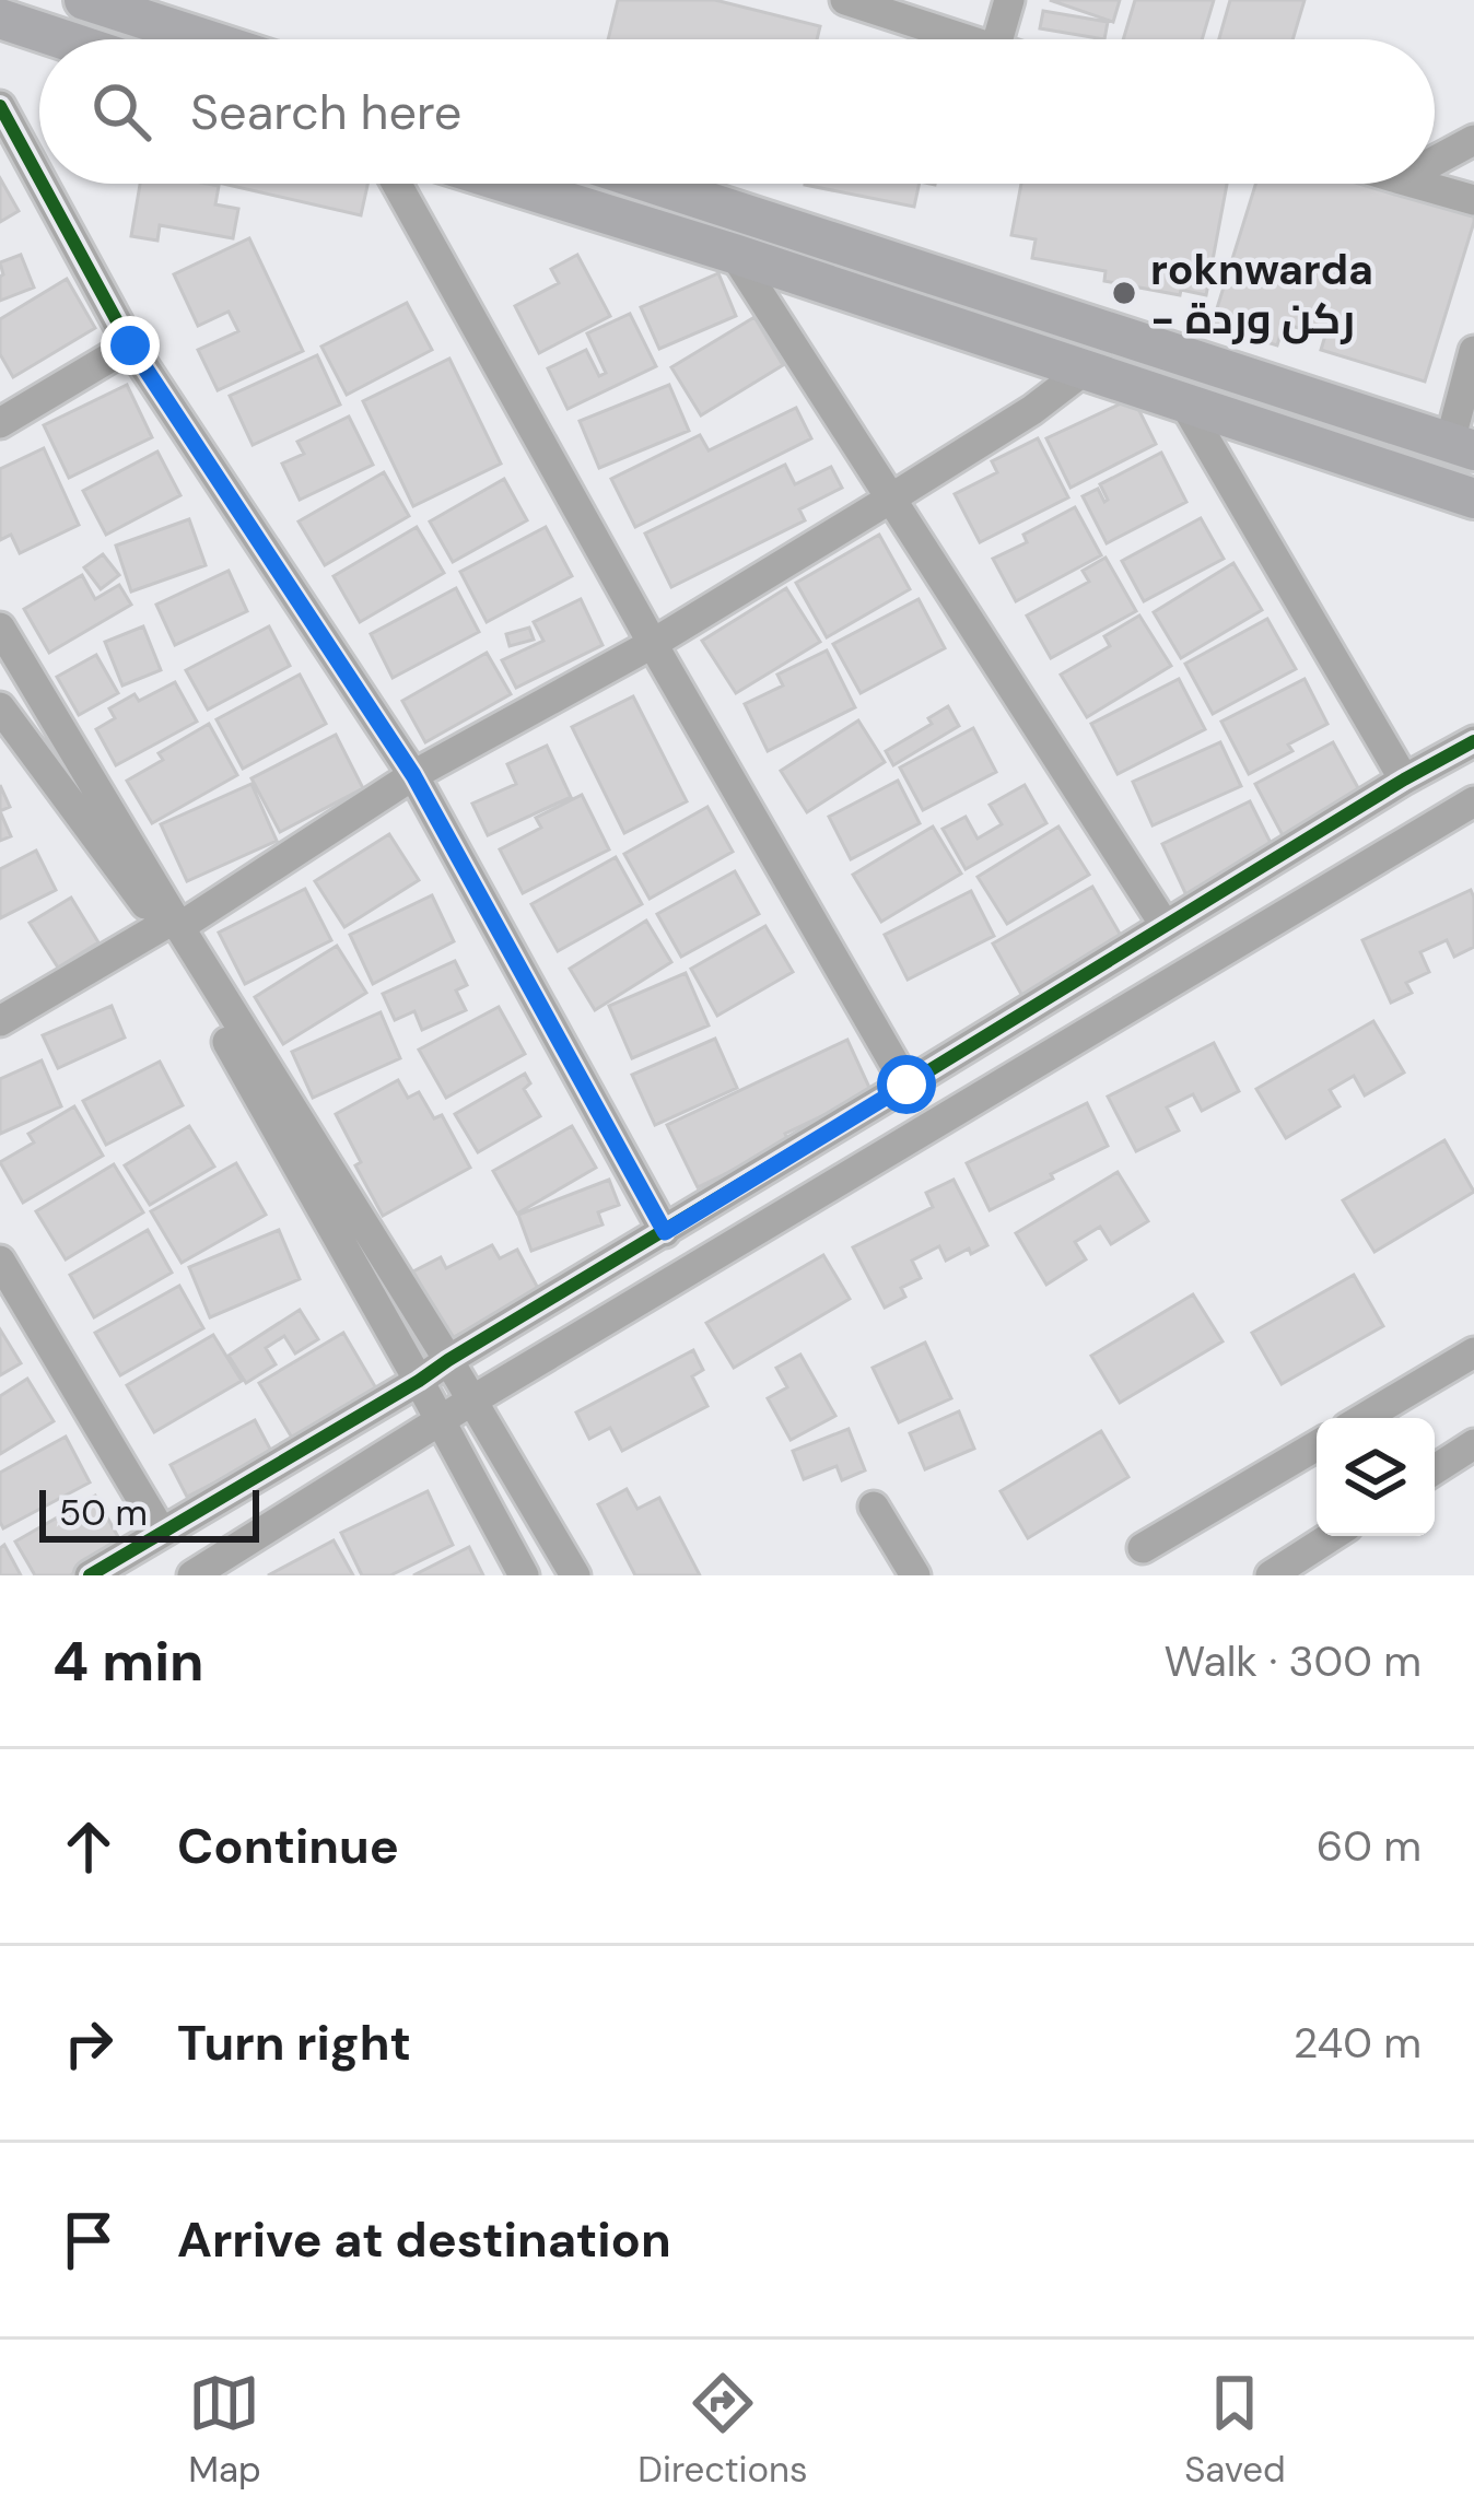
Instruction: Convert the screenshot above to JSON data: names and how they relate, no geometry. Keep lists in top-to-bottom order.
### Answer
{
  "places": ["roknwarda - ركن وردة"],
  "scale_bar": "50 m",
  "page": {
    "search": "Search here",
    "scale": "50 m",
    "heading": ["4 min", "Walk · 300 m"],
    "list": [
      ["Continue", "60 m"],
      ["Turn right", "240 m"],
      "Arrive at destination"
    ],
    "nav": ["Map", "Directions", "Saved"]
  }
}
